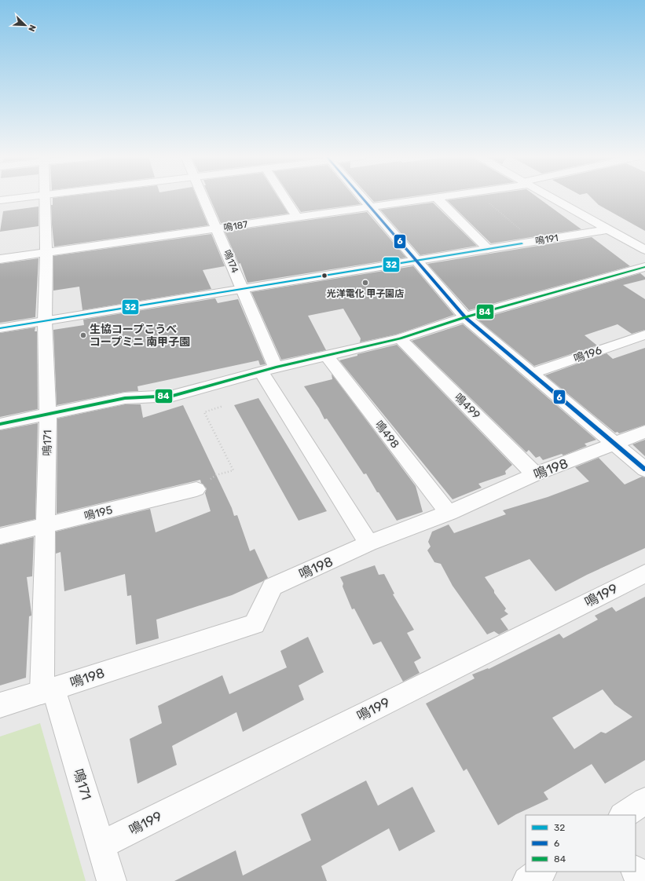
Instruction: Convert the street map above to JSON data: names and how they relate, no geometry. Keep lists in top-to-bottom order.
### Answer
{
  "streets": {
    "street": [
      "鳴187",
      "鳴191",
      "鳴174",
      "鳴196",
      "鳴499",
      "鳴498",
      "鳴171",
      "鳴198",
      "鳴195",
      "鳴199"
    ]
  },
  "crossings": [
    ["鳴187", "鳴174"],
    ["鳴187", "鳴171"],
    ["鳴191", "鳴174"],
    ["鳴191", "鳴171"],
    ["鳴174", "鳴198"],
    ["鳴499", "鳴198"],
    ["鳴498", "鳴198"],
    ["鳴171", "鳴198"],
    ["鳴171", "鳴195"],
    ["鳴171", "鳴199"]
  ],
  "places": ["光洋電化 甲子園店", "生協コープこうべ コープミニ 南甲子園"],
  "lines": ["transit line 6", "transit line 32", "transit line 84"],
  "legend": ["32", "6", "84"],
  "north": "bottom right"
}
